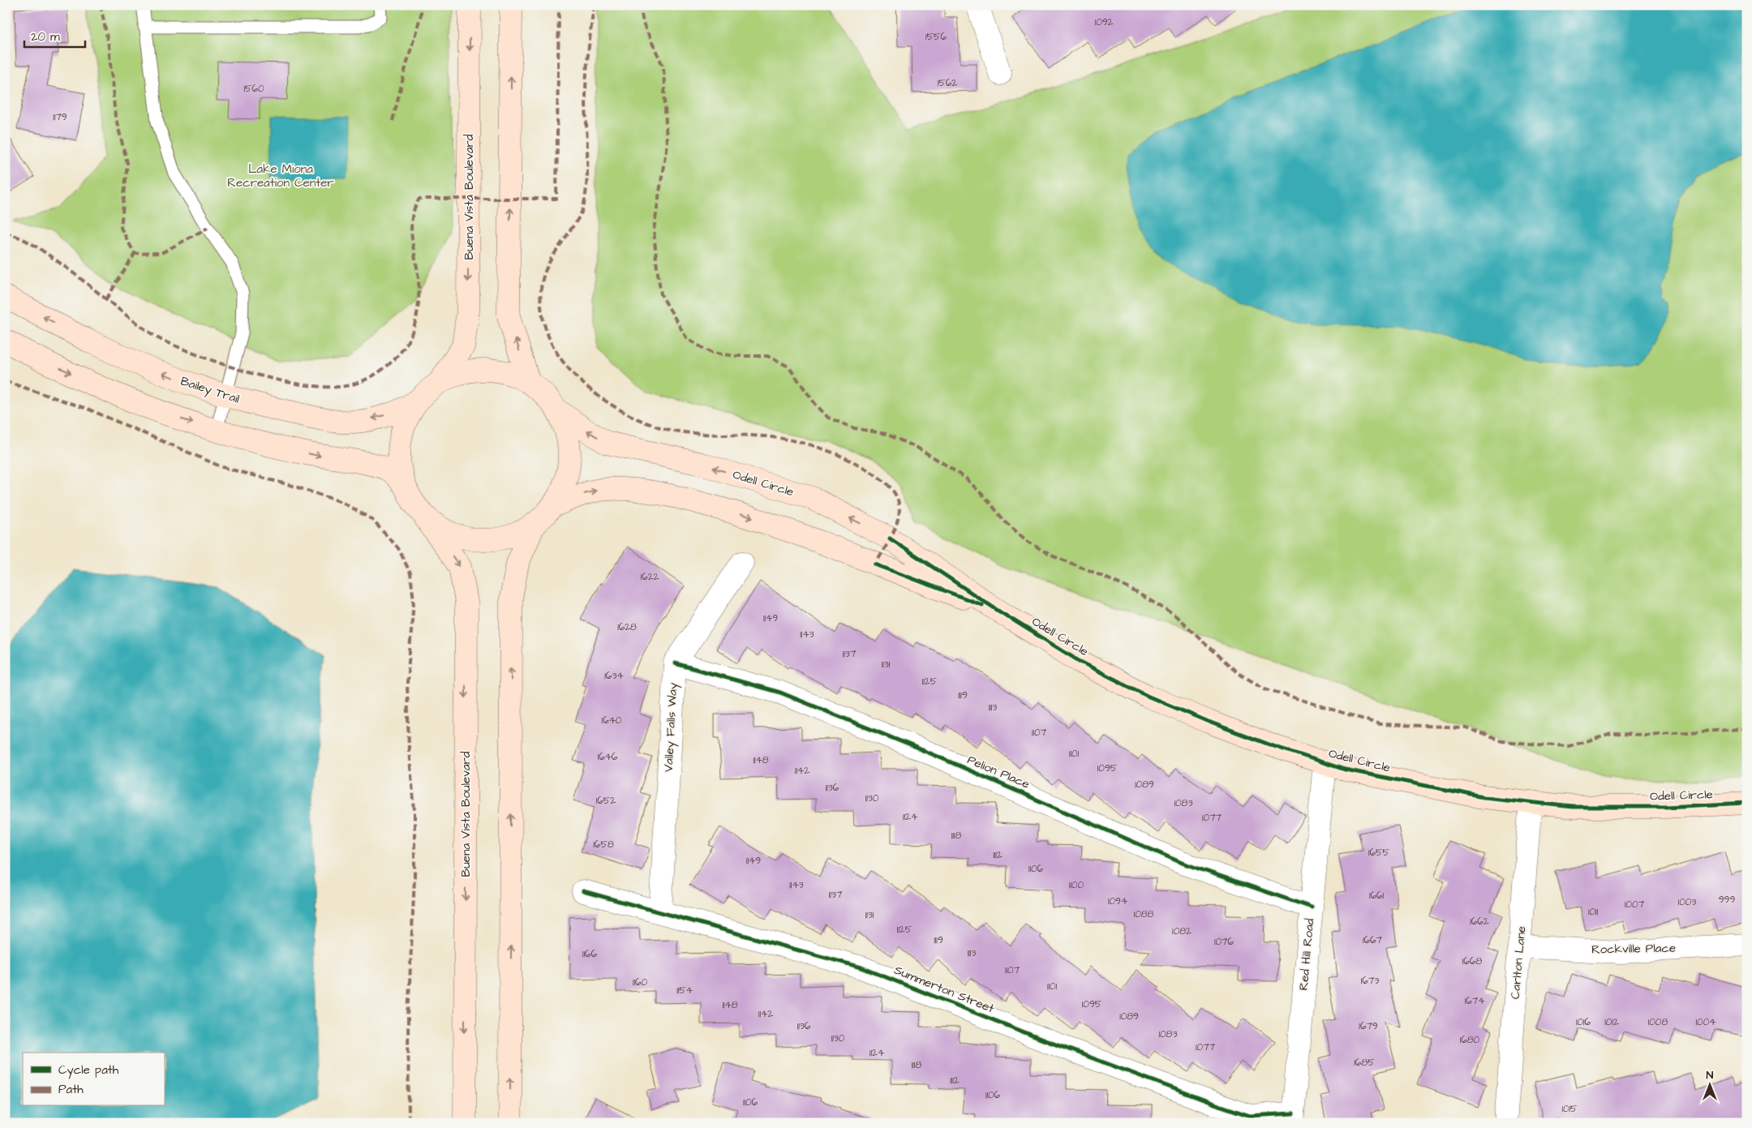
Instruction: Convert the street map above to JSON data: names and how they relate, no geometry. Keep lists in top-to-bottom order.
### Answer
{
  "streets": {
    "street": [
      "Buena Vista Boulevard",
      "Bailey Trail",
      "Odell Circle",
      "Valley Falls Way",
      "Pelion Place",
      "Rockville Place",
      "Red Hill Road",
      "Carlton Lane",
      "Summerton Street"
    ]
  },
  "crossings": [
    ["Buena Vista Boulevard", "Bailey Trail"],
    ["Buena Vista Boulevard", "Odell Circle"],
    ["Odell Circle", "Red Hill Road"],
    ["Odell Circle", "Carlton Lane"],
    ["Valley Falls Way", "Pelion Place"],
    ["Valley Falls Way", "Summerton Street"],
    ["Pelion Place", "Red Hill Road"],
    ["Rockville Place", "Carlton Lane"],
    ["Red Hill Road", "Summerton Street"]
  ],
  "parks": ["Lake Miona Recreation Center"],
  "house_numbers": [
    "1092",
    "1556",
    "1562",
    "1560",
    "1179",
    "1622",
    "1149",
    "1628",
    "1143",
    "1137",
    "1131",
    "1634",
    "1125",
    "1119",
    "1113",
    "1640",
    "1107",
    "1101",
    "1646",
    "1148",
    "1095",
    "1142",
    "1089",
    "1136",
    "1130",
    "1652",
    "1083",
    "1124",
    "1077",
    "1118",
    "1658",
    "1655",
    "1112",
    "1149",
    "1106",
    "1143",
    "1100",
    "1137",
    "1661",
    "999",
    "1094",
    "1003",
    "1007",
    "1011",
    "1088",
    "1131",
    "1662",
    "1125",
    "1082",
    "1119",
    "1667",
    "1076",
    "1113",
    "1166",
    "1668",
    "1107",
    "1673",
    "1160",
    "1101",
    "1154",
    "1674",
    "1095",
    "1148",
    "1142",
    "1089",
    "1016",
    "1012",
    "1008",
    "1004",
    "1136",
    "1679",
    "1083",
    "1130",
    "1680",
    "1077",
    "1124",
    "1685",
    "1118",
    "1112",
    "1106",
    "1106",
    "1015"
  ],
  "legend": ["Cycle path", "Path"],
  "scale_bar": "20 m",
  "north": "top"
}
